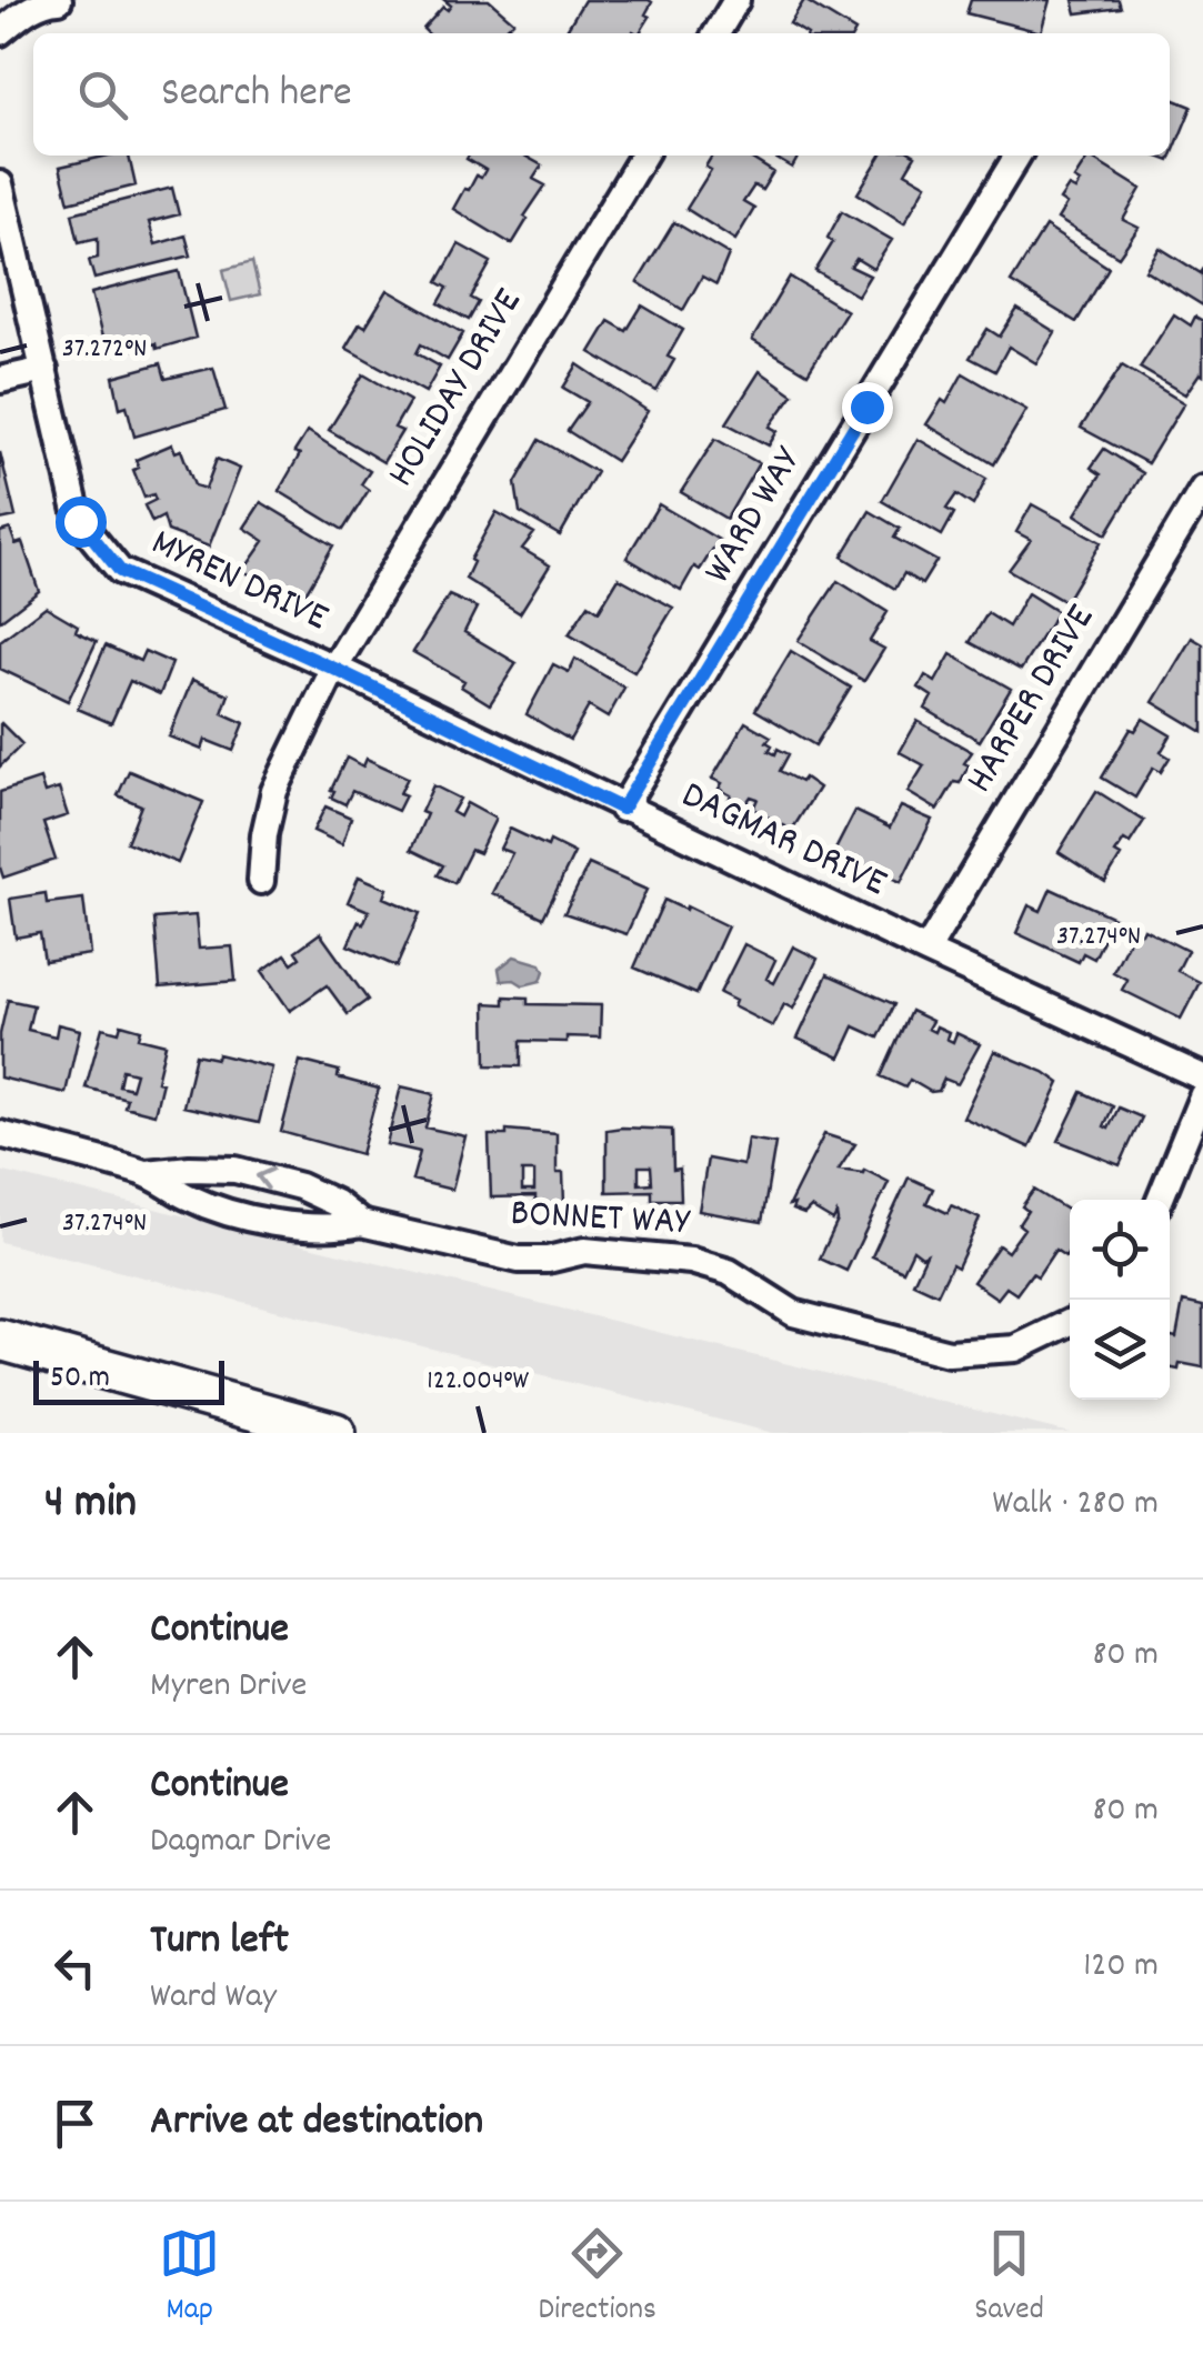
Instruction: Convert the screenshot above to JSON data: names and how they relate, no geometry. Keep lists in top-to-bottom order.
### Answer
{
  "streets": {
    "street": [
      "HOLIDAY DRIVE",
      "WARD WAY",
      "MYREN DRIVE",
      "HARPER DRIVE",
      "DAGMAR DRIVE",
      "BONNET WAY"
    ]
  },
  "crossings": [
    ["HOLIDAY DRIVE", "MYREN DRIVE"],
    ["HOLIDAY DRIVE", "DAGMAR DRIVE"],
    ["WARD WAY", "DAGMAR DRIVE"],
    ["MYREN DRIVE", "DAGMAR DRIVE"],
    ["HARPER DRIVE", "DAGMAR DRIVE"]
  ],
  "scale_bar": "50 m",
  "page": {
    "search": "Search here",
    "scale": "50 m",
    "heading": ["4 min", "Walk · 280 m"],
    "list": [
      ["Continue", "Myren Drive", "80 m"],
      ["Continue", "Dagmar Drive", "80 m"],
      ["Turn left", "Ward Way", "120 m"],
      "Arrive at destination"
    ],
    "nav": ["Map", "Directions", "Saved"]
  },
  "coordinates": ["37.272°N", "37.274°N", "122.004°W"]
}
